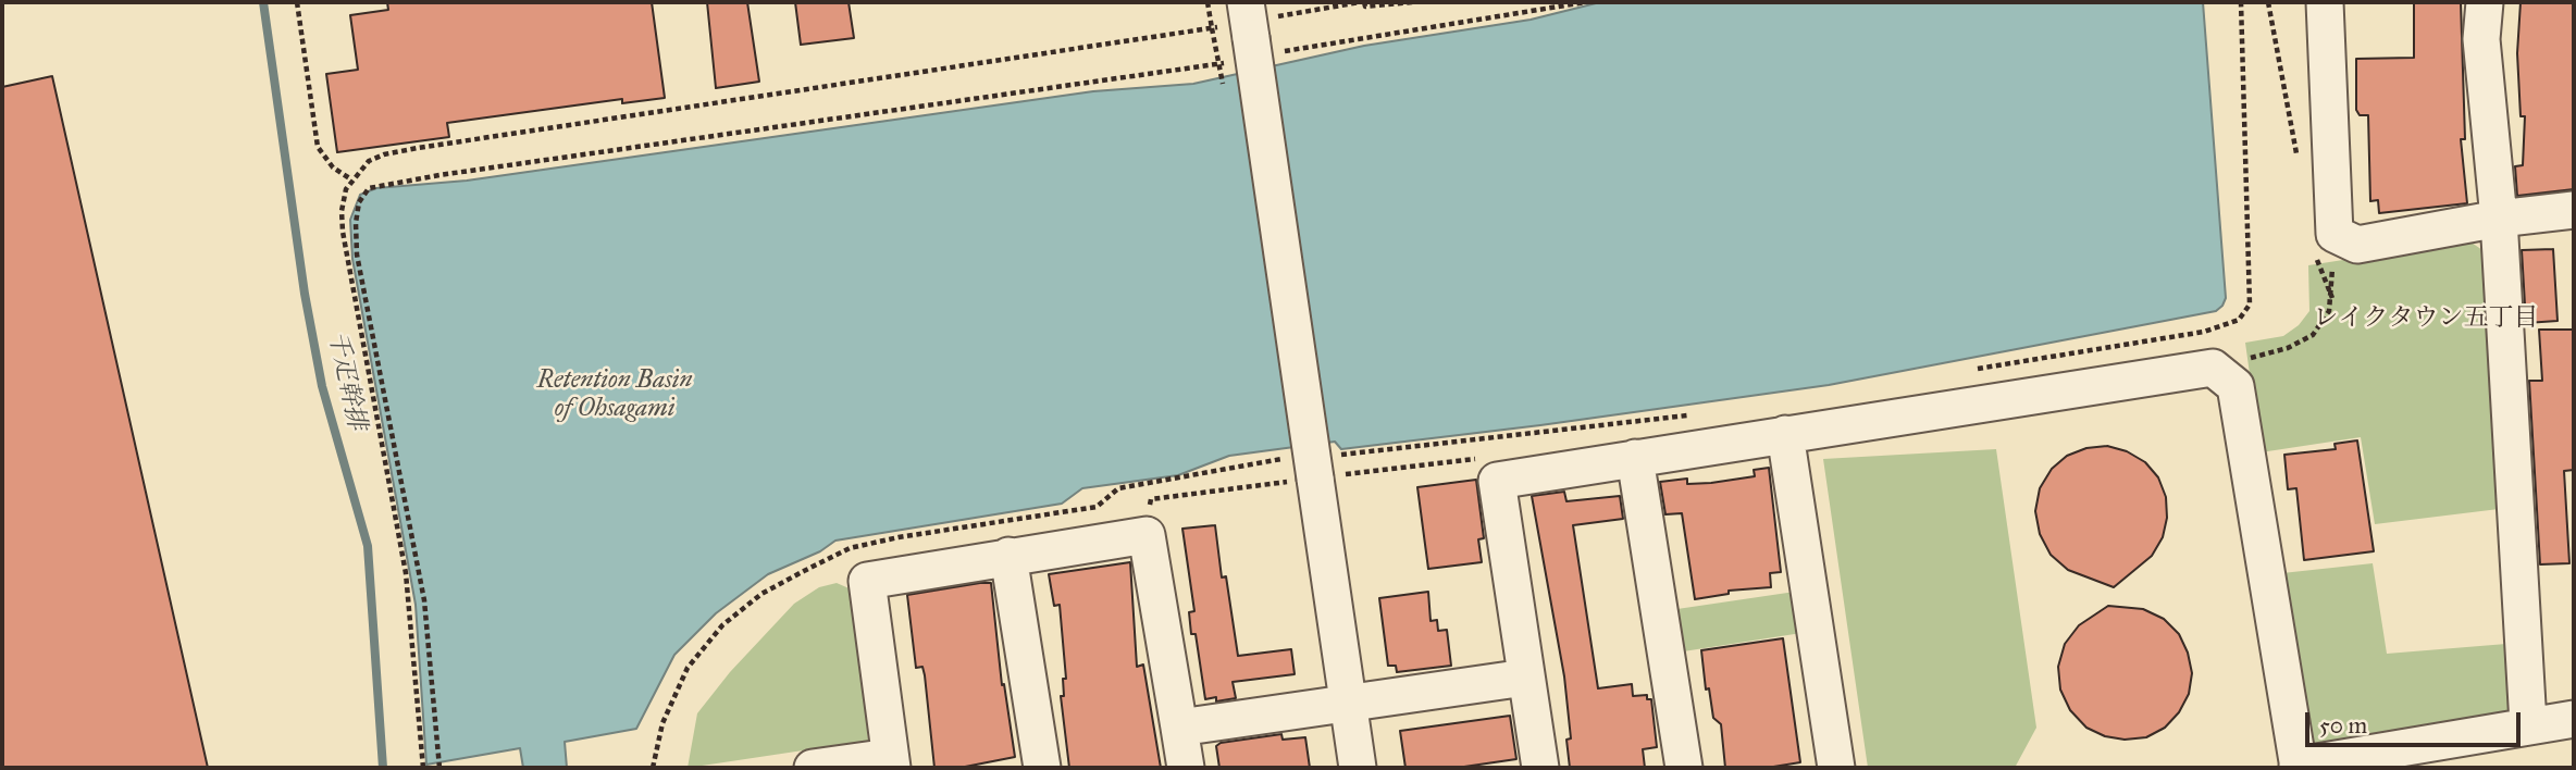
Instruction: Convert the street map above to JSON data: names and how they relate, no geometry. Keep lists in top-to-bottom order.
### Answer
{
  "districts": ["レイクタウン五丁目"],
  "water": ["千疋幹排", "Retention Basin of Ohsagami"],
  "scale_bar": "50 m"
}
